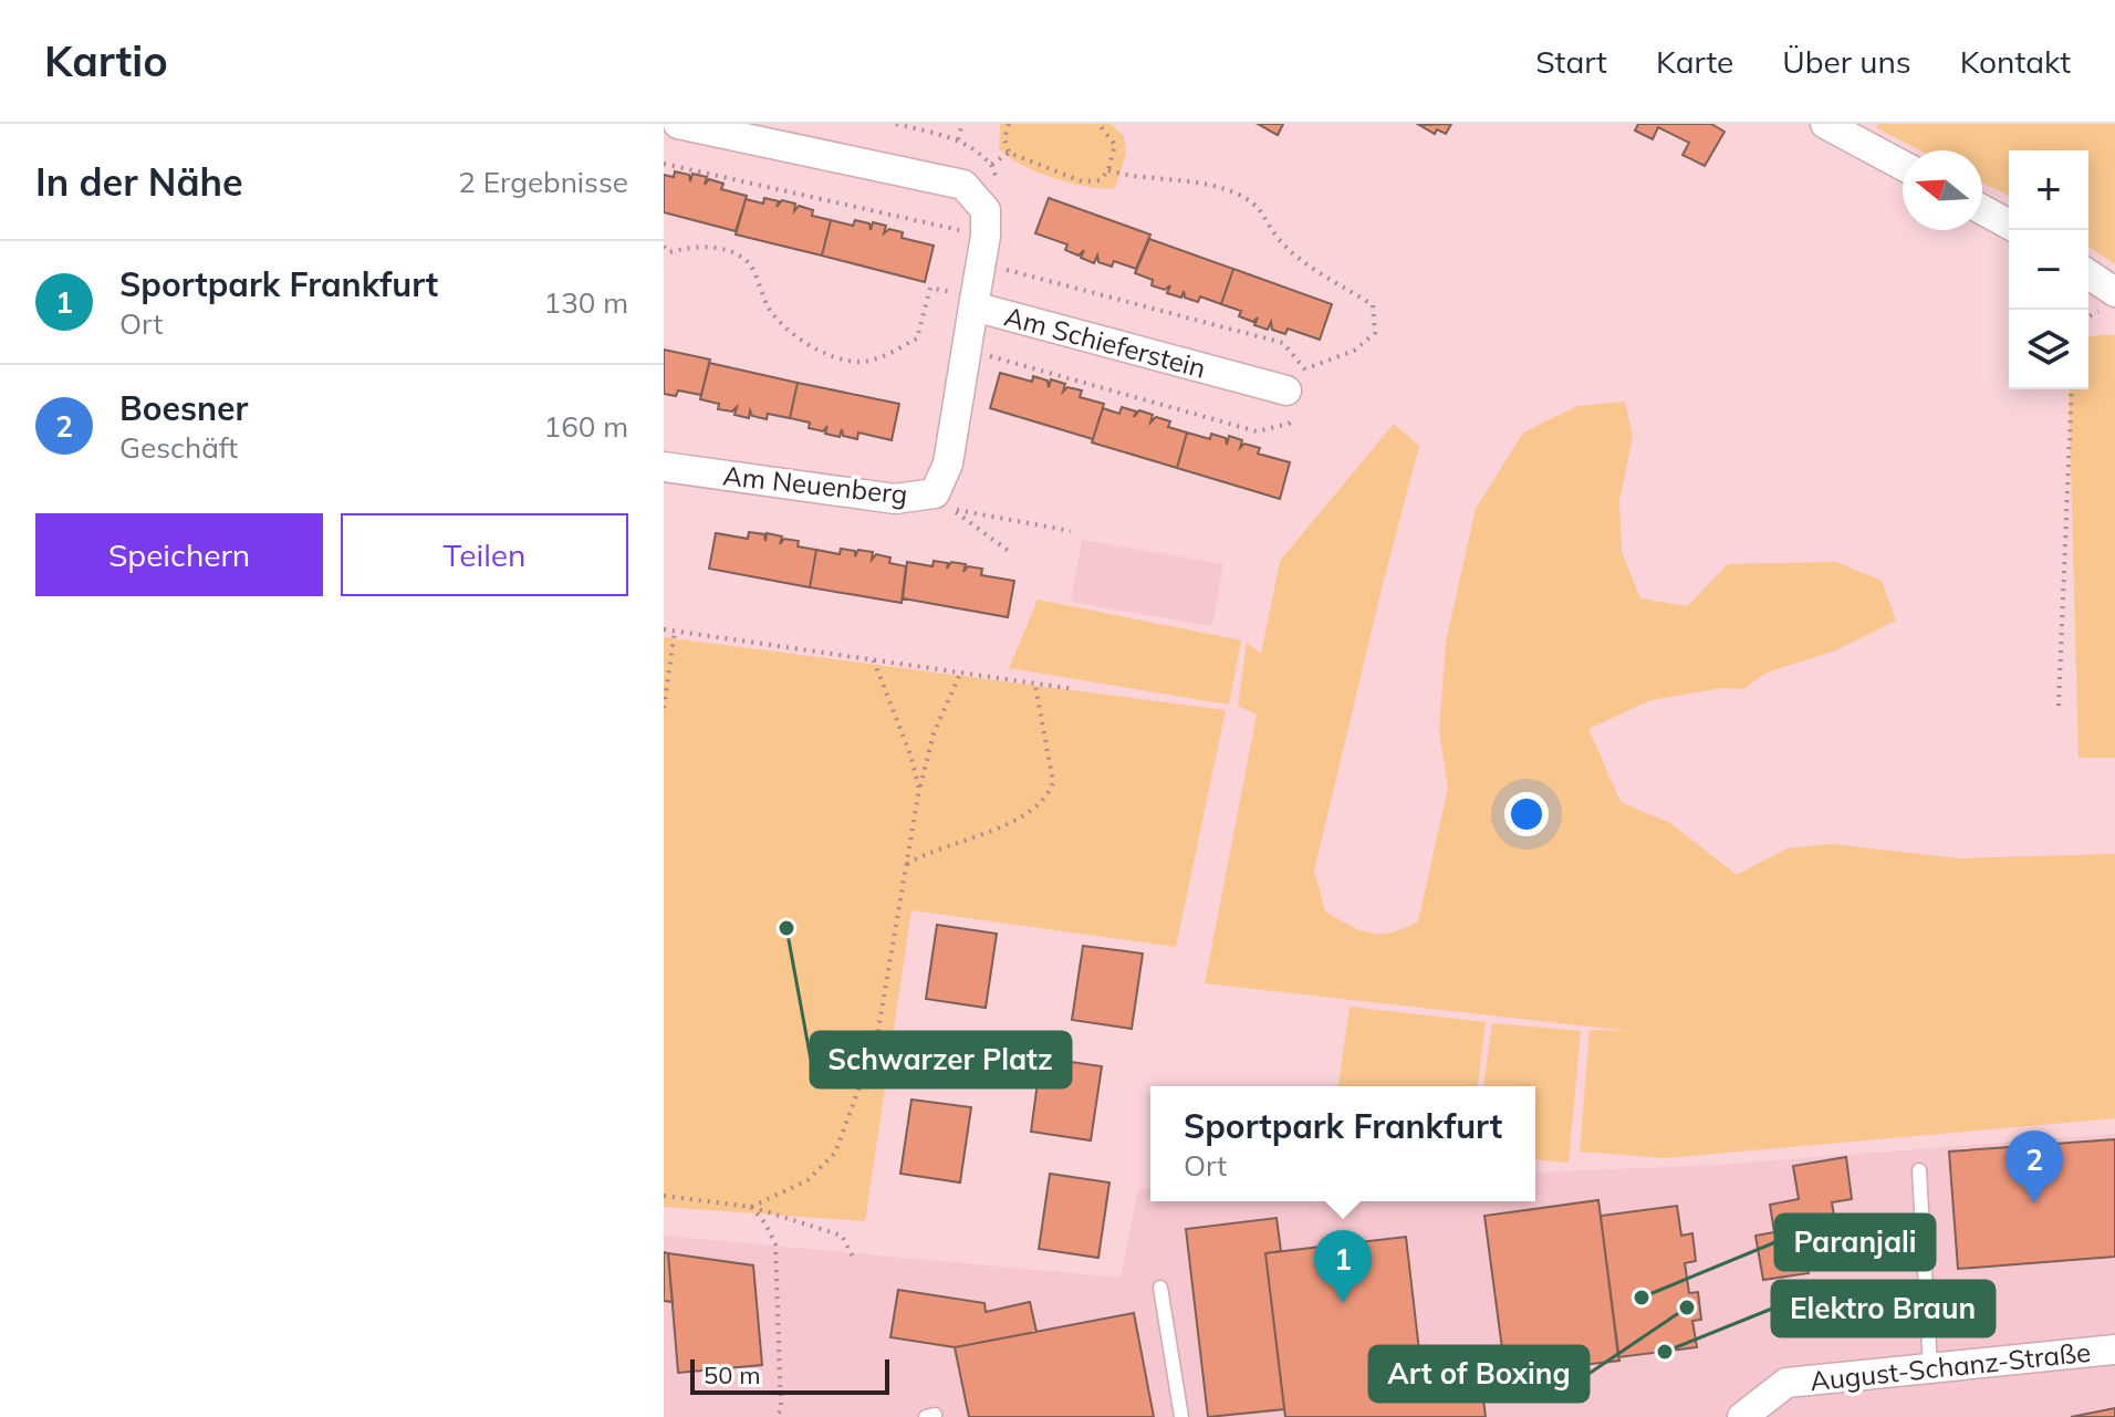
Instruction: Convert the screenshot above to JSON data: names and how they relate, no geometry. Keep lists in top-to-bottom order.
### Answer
{
  "streets": {
    "street": ["Am Schieferstein", "Am Neuenberg", "August-Schanz-Straße"]
  },
  "crossings": [
    ["Am Schieferstein", "Am Neuenberg"]
  ],
  "places": [
    "Schwarzer Platz",
    "Paranjali",
    "Art of Boxing",
    "Elektro Braun"
  ],
  "scale_bar": "50 m",
  "north": "left",
  "page": {
    "header": "Kartio",
    "nav": [
      "Start",
      "Karte",
      "Über uns",
      "Kontakt"
    ],
    "heading": ["In der Nähe", "2 Ergebnisse"],
    "map_buttons": ["+", "−"],
    "list": [
      {
        "mark": "1",
        "name": "Sportpark Frankfurt",
        "note": "Ort",
        "value": "130 m"
      },
      {
        "mark": "2",
        "name": "Boesner",
        "note": "Geschäft",
        "value": "160 m"
      }
    ],
    "buttons": ["Speichern", "Teilen"],
    "popup": ["Sportpark Frankfurt", "Ort"],
    "pins": ["2", "1"],
    "scale": "50 m"
  }
}
